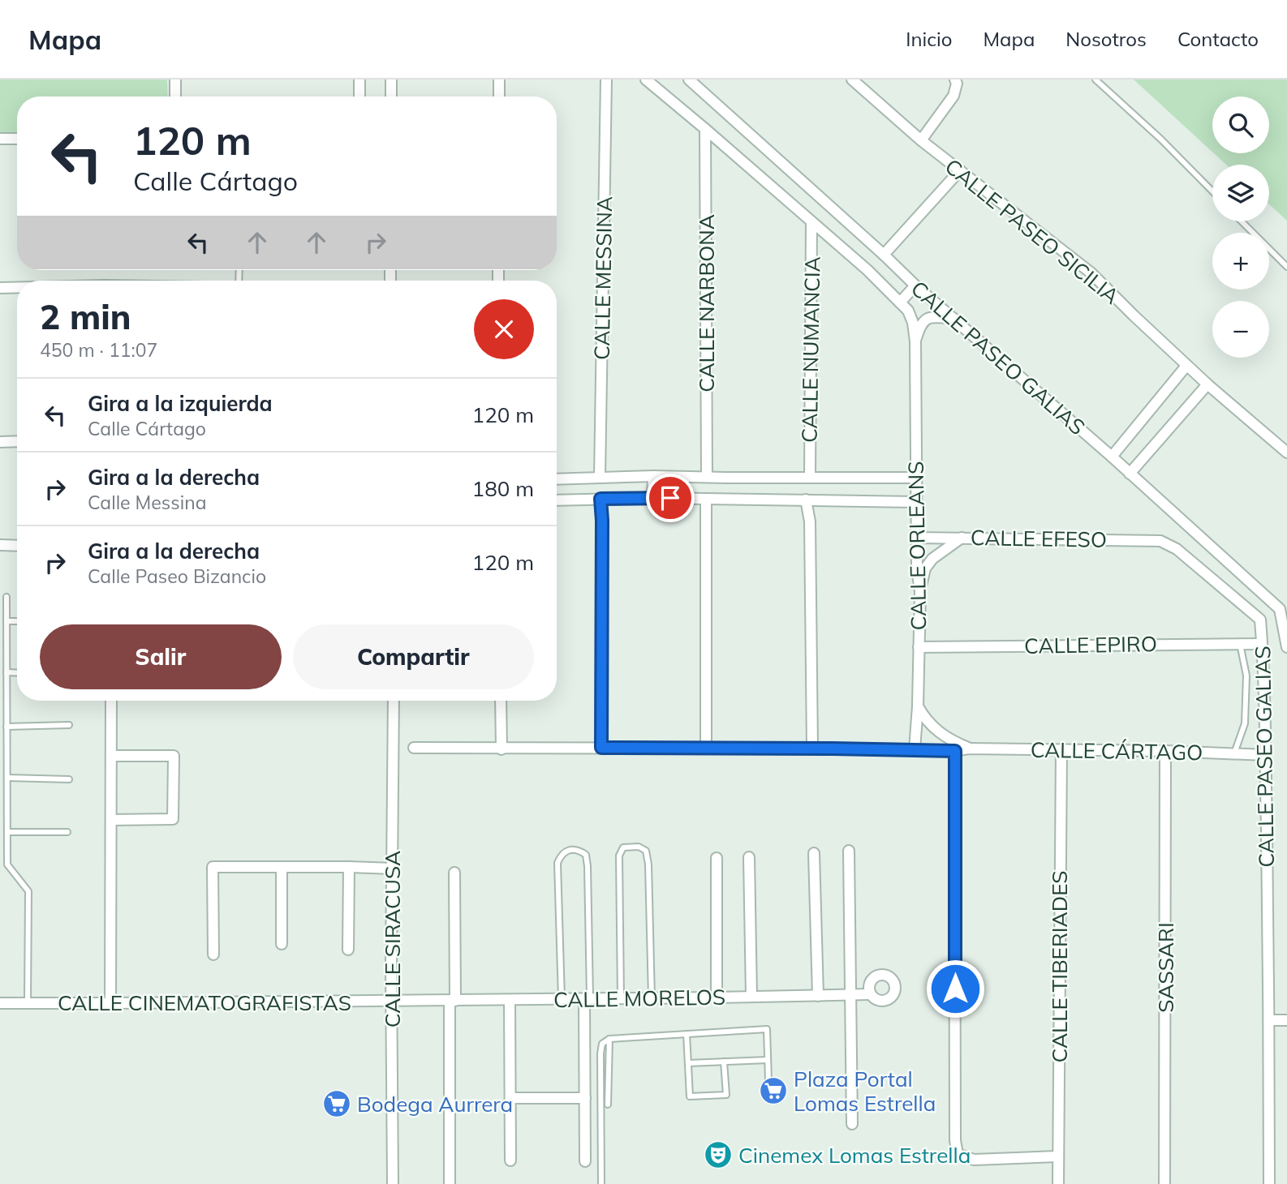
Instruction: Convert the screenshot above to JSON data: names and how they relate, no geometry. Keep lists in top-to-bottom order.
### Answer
{
  "streets": {
    "street": [
      "CALLE PASEO SICILIA",
      "CALLE MESSINA",
      "CALLE NARBONA",
      "CALLE NUMANCIA",
      "CALLE PASEO GALIAS",
      "CALLE EFESO",
      "CALLE ORLEANS",
      "CALLE EPIRO",
      "CALLE CÁRTAGO",
      "CALLE SIRACUSA",
      "CALLE TIBERIADES",
      "SASSARI",
      "CALLE MORELOS",
      "CALLE CINEMATOGRAFISTAS"
    ]
  },
  "crossings": [
    ["CALLE NARBONA", "CALLE PASEO GALIAS"],
    ["CALLE NUMANCIA", "CALLE PASEO GALIAS"],
    ["CALLE PASEO GALIAS", "CALLE EFESO"],
    ["CALLE PASEO GALIAS", "CALLE ORLEANS"],
    ["CALLE PASEO GALIAS", "CALLE EPIRO"],
    ["CALLE PASEO GALIAS", "CALLE CÁRTAGO"],
    ["CALLE EFESO", "CALLE ORLEANS"],
    ["CALLE ORLEANS", "CALLE EPIRO"],
    ["CALLE ORLEANS", "CALLE CÁRTAGO"],
    ["CALLE CÁRTAGO", "CALLE TIBERIADES"],
    ["CALLE CÁRTAGO", "SASSARI"],
    ["CALLE SIRACUSA", "CALLE CINEMATOGRAFISTAS"],
    ["CALLE MORELOS", "CALLE CINEMATOGRAFISTAS"]
  ],
  "places": {
    "supermarket": ["Plaza Portal Lomas Estrella", "Bodega Aurrera"],
    "theatre": ["Cinemex Lomas Estrella"]
  },
  "page": {
    "header": "Mapa",
    "nav": [
      "Inicio",
      "Mapa",
      "Nosotros",
      "Contacto"
    ],
    "map_buttons": ["+", "−"],
    "turn": ["120 m", "Calle Cártago"],
    "heading": ["2 min", "450 m · 11:07"],
    "list": [
      {
        "name": "Gira a la izquierda",
        "note": "Calle Cártago",
        "value": "120 m"
      },
      {
        "name": "Gira a la derecha",
        "note": "Calle Messina",
        "value": "180 m"
      },
      {
        "name": "Gira a la derecha",
        "note": "Calle Paseo Bizancio",
        "value": "120 m"
      }
    ],
    "buttons": ["Salir", "Compartir"]
  }
}
